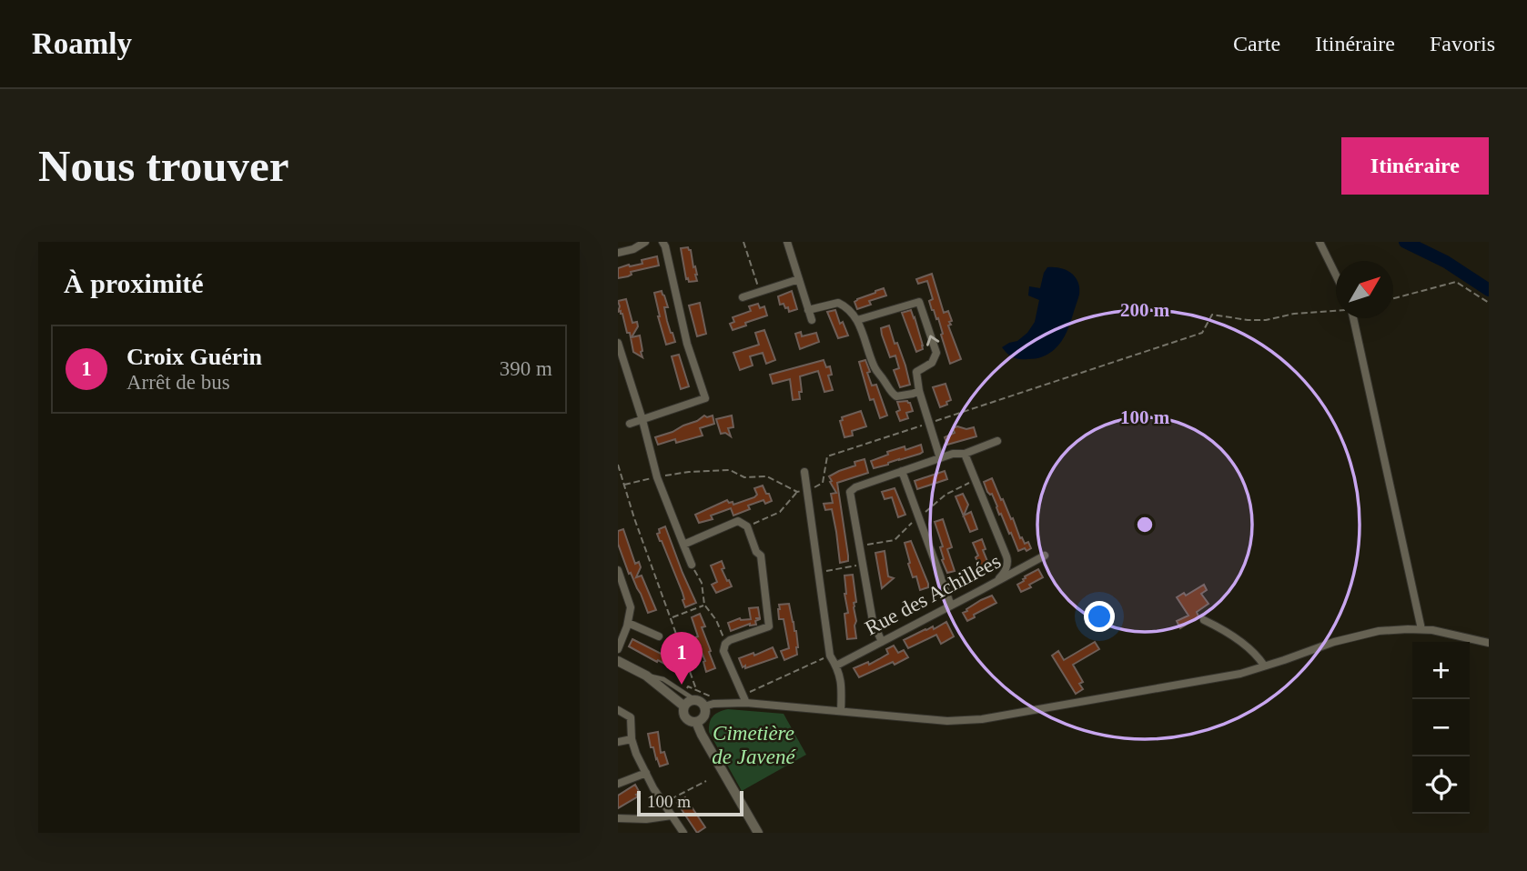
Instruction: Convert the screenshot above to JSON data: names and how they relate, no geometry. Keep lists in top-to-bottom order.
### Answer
{
  "streets": {
    "street": ["Rue des Achillées"]
  },
  "parks": ["Cimetière de Javené"],
  "scale_bar": "100 m",
  "north": "top right",
  "page": {
    "header": "Roamly",
    "nav": ["Carte", "Itinéraire", "Favoris"],
    "buttons": "Itinéraire",
    "title": "Nous trouver",
    "heading": "À proximité",
    "list": [
      {
        "mark": "1",
        "name": "Croix Guérin",
        "note": "Arrêt de bus",
        "value": "390 m"
      }
    ],
    "pins": "1",
    "map_buttons": ["+", "−"],
    "scale": "100 m"
  },
  "rings": ["200 m", "100 m"]
}
